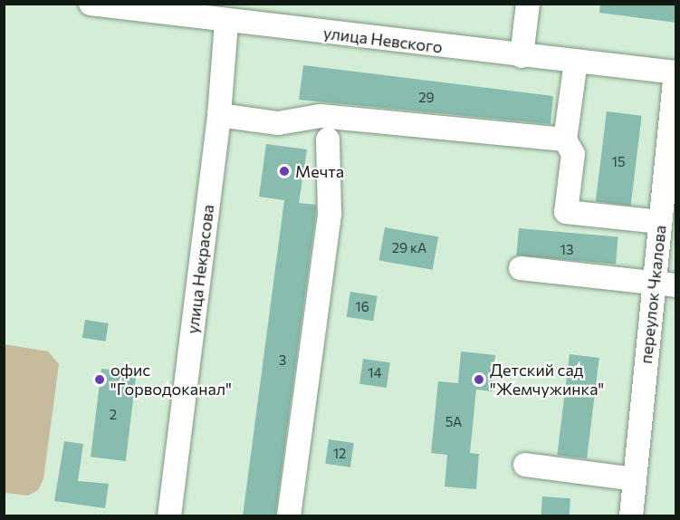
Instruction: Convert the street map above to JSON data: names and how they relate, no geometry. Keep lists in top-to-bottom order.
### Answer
{
  "streets": {
    "street": ["улица Невского", "улица Некрасова", "переулок Чкалова"]
  },
  "crossings": [
    ["улица Невского", "улица Некрасова"],
    ["улица Невского", "переулок Чкалова"]
  ],
  "places": ["Мечта", "офис \"Горводоканал\"", "Детский сад \"Жемчужинка\""],
  "house_numbers": [
    "29",
    "15",
    "29 кА",
    "13",
    "16",
    "3",
    "14",
    "2",
    "5А",
    "12"
  ]
}
